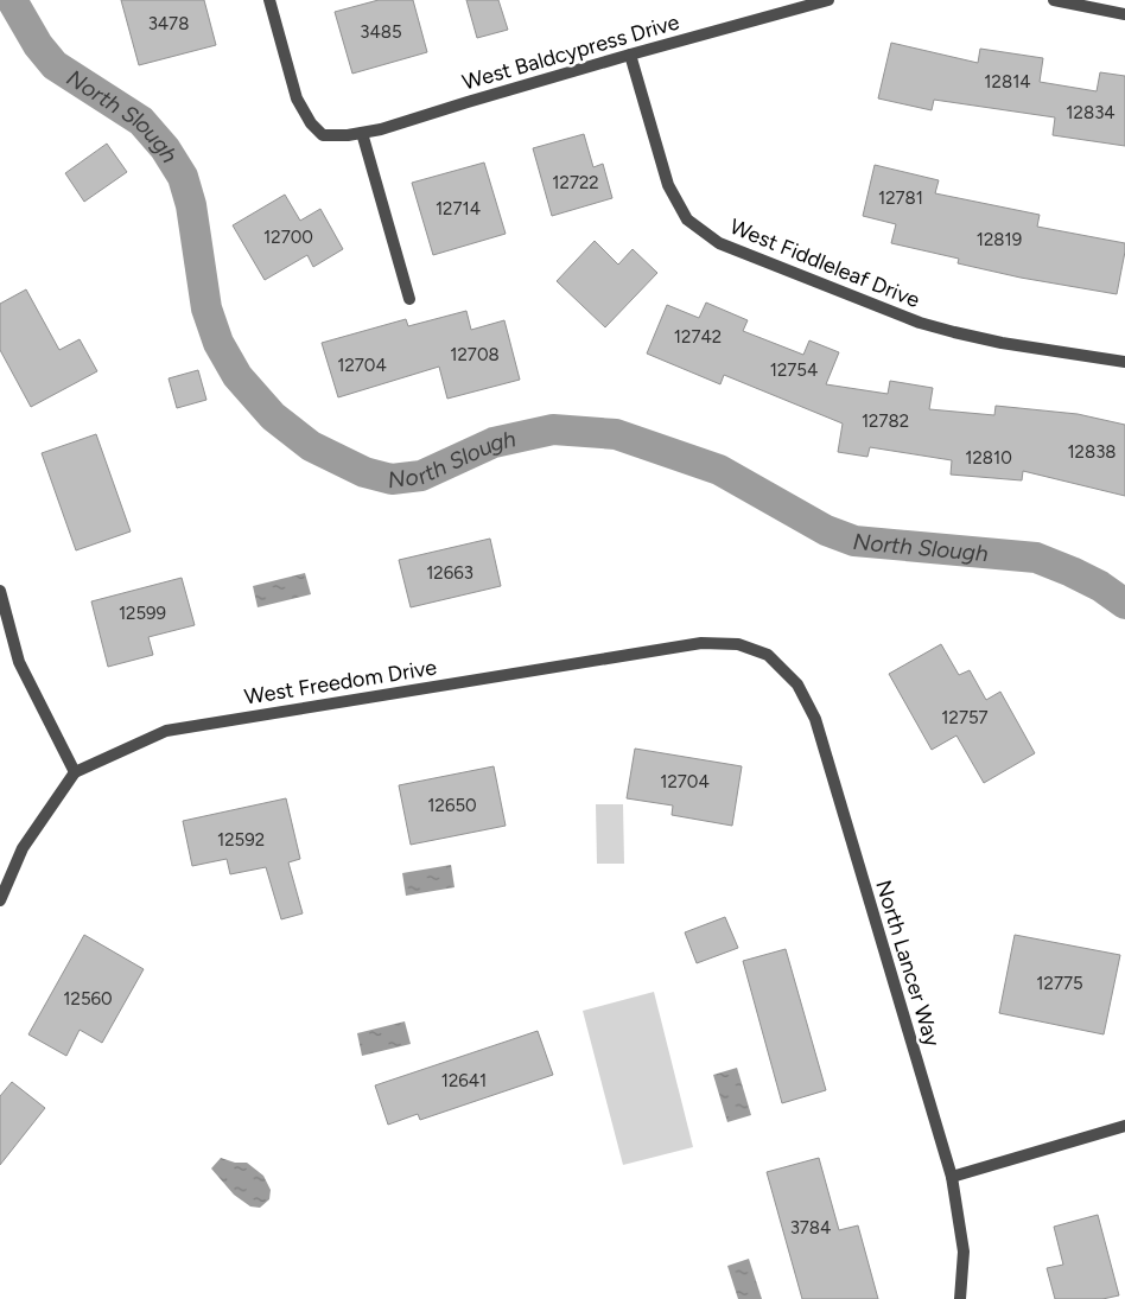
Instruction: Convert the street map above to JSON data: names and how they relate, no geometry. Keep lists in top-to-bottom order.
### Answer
{
  "streets": {
    "street": [
      "West Baldcypress Drive",
      "West Fiddleleaf Drive",
      "West Freedom Drive",
      "North Lancer Way"
    ]
  },
  "crossings": [
    ["West Baldcypress Drive", "West Fiddleleaf Drive"],
    ["West Freedom Drive", "North Lancer Way"]
  ],
  "water": ["North Slough"],
  "house_numbers": [
    "3478",
    "3485",
    "12814",
    "12834",
    "12722",
    "12781",
    "12714",
    "12700",
    "12819",
    "12742",
    "12708",
    "12704",
    "12754",
    "12782",
    "12838",
    "12810",
    "12663",
    "12599",
    "12757",
    "12704",
    "12650",
    "12592",
    "12775",
    "12560",
    "12641",
    "3784"
  ]
}
